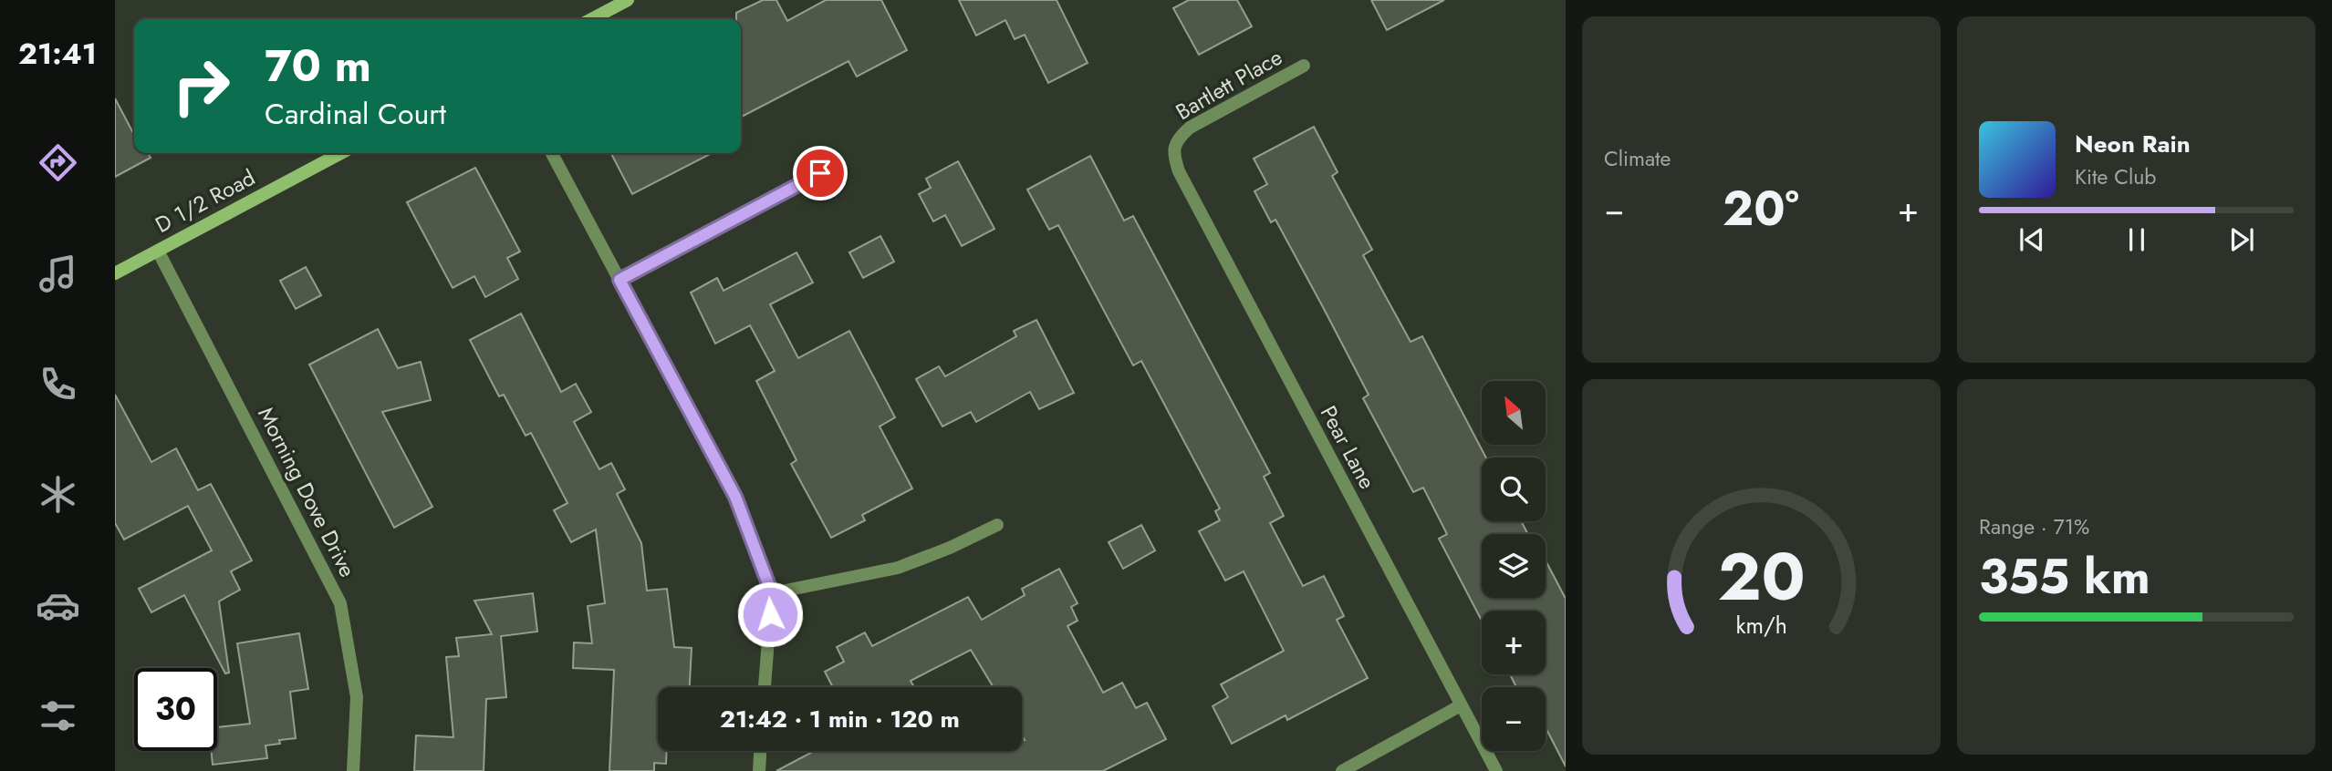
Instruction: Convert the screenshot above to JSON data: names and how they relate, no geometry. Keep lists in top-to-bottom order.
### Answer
{
  "streets": {
    "main road": ["D 1/2 Road"],
    "street": ["Bartlett Place", "Pear Lane", "Morning Dove Drive"]
  },
  "crossings": [
    ["Bartlett Place", "Pear Lane"],
    ["D 1/2 Road", "Morning Dove Drive"]
  ],
  "north": "top left",
  "page": {
    "tabs": "21:41",
    "tile": [
      "Climate",
      ["Range · 71%", "355 km"]
    ],
    "turn": ["70 m", "Cardinal Court"],
    "song": ["Neon Rain", "Kite Club"],
    "heat": ["−", "20°", "+"],
    "map_buttons": ["+", "−"],
    "limit": "30",
    "trip": "21:42 · 1 min · 120 m",
    "gauge": ["20", "km/h"]
  }
}
